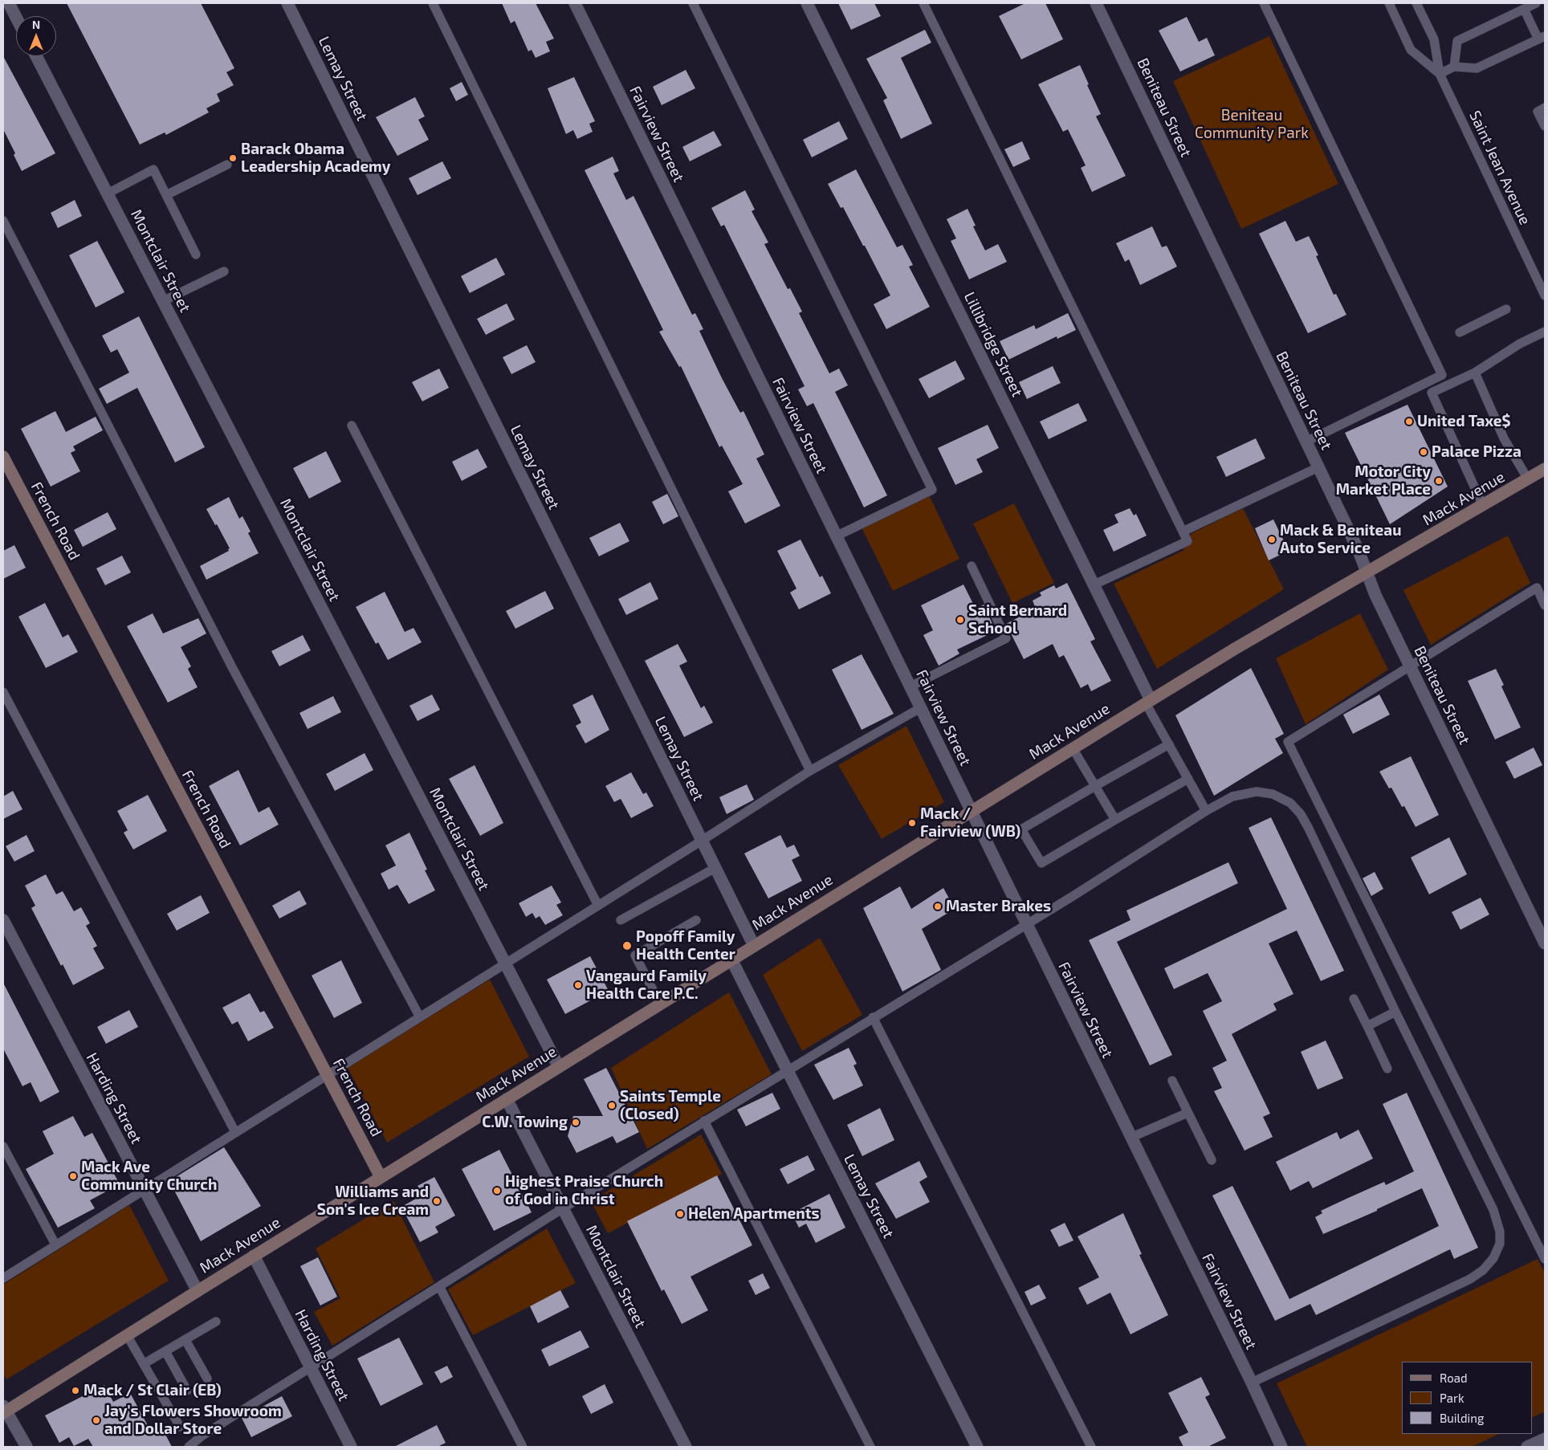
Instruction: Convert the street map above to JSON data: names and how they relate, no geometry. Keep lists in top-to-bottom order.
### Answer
{
  "streets": {
    "main road": ["Mack Avenue", "French Road"],
    "street": [
      "Lemay Street",
      "Beniteau Street",
      "Fairview Street",
      "Montclair Street",
      "Lillibridge Street",
      "Harding Street"
    ],
    "lane": ["Saint Jean Avenue"]
  },
  "crossings": [
    ["Lemay Street", "Mack Avenue"],
    ["Beniteau Street", "Mack Avenue"],
    ["Fairview Street", "Mack Avenue"],
    ["Montclair Street", "Mack Avenue"],
    ["Lillibridge Street", "Mack Avenue"],
    ["Mack Avenue", "French Road"],
    ["Mack Avenue", "Harding Street"]
  ],
  "parks": ["Beniteau Community Park"],
  "places": [
    "Barack Obama Leadership Academy",
    "United Taxe$",
    "Palace Pizza",
    "Motor City Market Place",
    "Mack & Beniteau Auto Service",
    "Saint Bernard School",
    "Mack / Fairview (WB)",
    "Master Brakes",
    "Popoff Family Health Center",
    "Vangaurd Family Health Care P.C.",
    "Saints Temple (Closed)",
    "C.W. Towing",
    "Mack Ave Community Church",
    "Highest Praise Church of God in Christ",
    "Williams and Son's Ice Cream",
    "Helen Apartments",
    "Mack / St Clair (EB)",
    "Jay's Flowers Showroom and Dollar Store"
  ],
  "legend": ["Road", "Park", "Building"],
  "north": "top"
}
